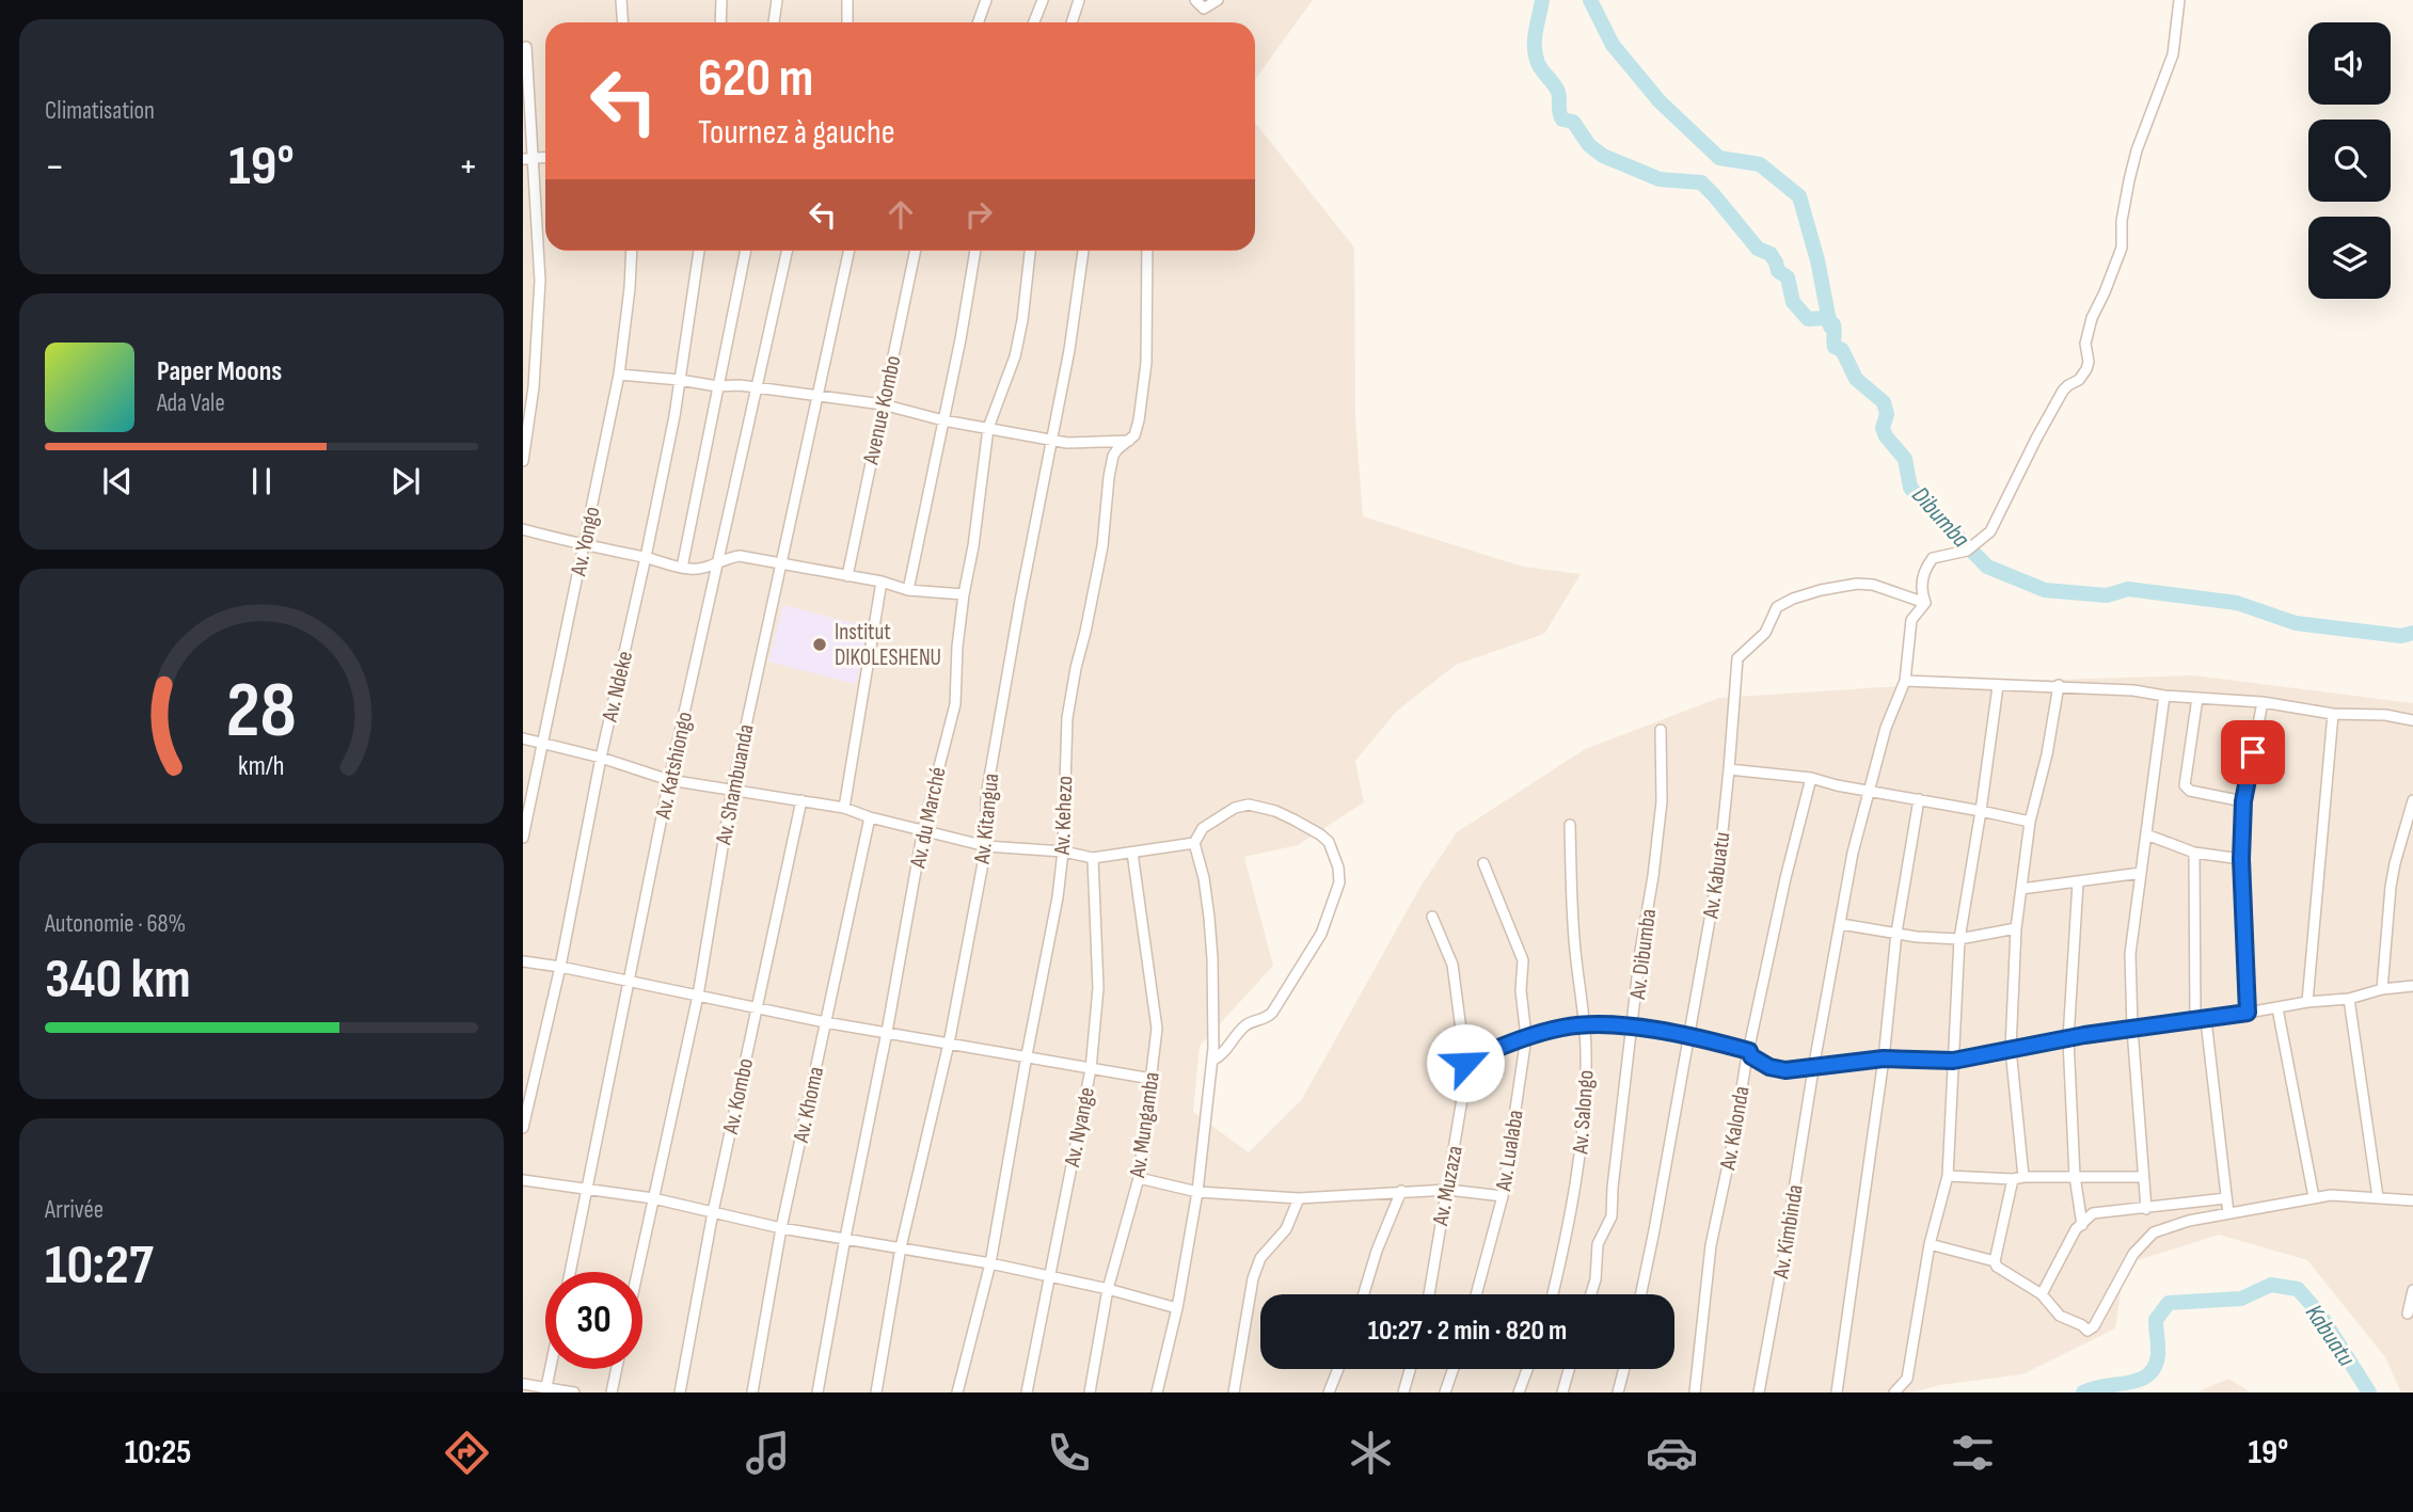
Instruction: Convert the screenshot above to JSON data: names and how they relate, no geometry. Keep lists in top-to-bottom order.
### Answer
{
  "streets": {
    "street": [
      "Avenue Kombo",
      "Av. Yongo",
      "Av. Ndeke",
      "Av. Katshiongo",
      "Av. Shambuanda",
      "Av. Kehezo",
      "Av. du Marché",
      "Av. Kitangua",
      "Av. Kabuatu",
      "Av. Dibumba",
      "Av. Kombo",
      "Av. Khoma",
      "Av. Salongo",
      "Av. Mungamba",
      "Av. Nyange",
      "Av. Kalonda",
      "Av. Lualaba",
      "Av. Muzaza",
      "Av. Kimbinda"
    ]
  },
  "crossings": [
    ["Av. Kabuatu", "Av. Kimbinda"]
  ],
  "water": ["Dibumba", "Kabuatu"],
  "places": ["Institut DIKOLESHENU"],
  "page": {
    "tile": [
      "Climatisation",
      ["Autonomie · 68%", "340 km"],
      ["Arrivée", "10:27"]
    ],
    "turn": ["620 m", "Tournez à gauche"],
    "heat": ["−", "19°", "+"],
    "song": ["Paper Moons", "Ada Vale"],
    "limit": "30",
    "trip": "10:27 · 2 min · 820 m",
    "tabs": ["10:25", "19°"],
    "gauge": ["28", "km/h"]
  }
}
